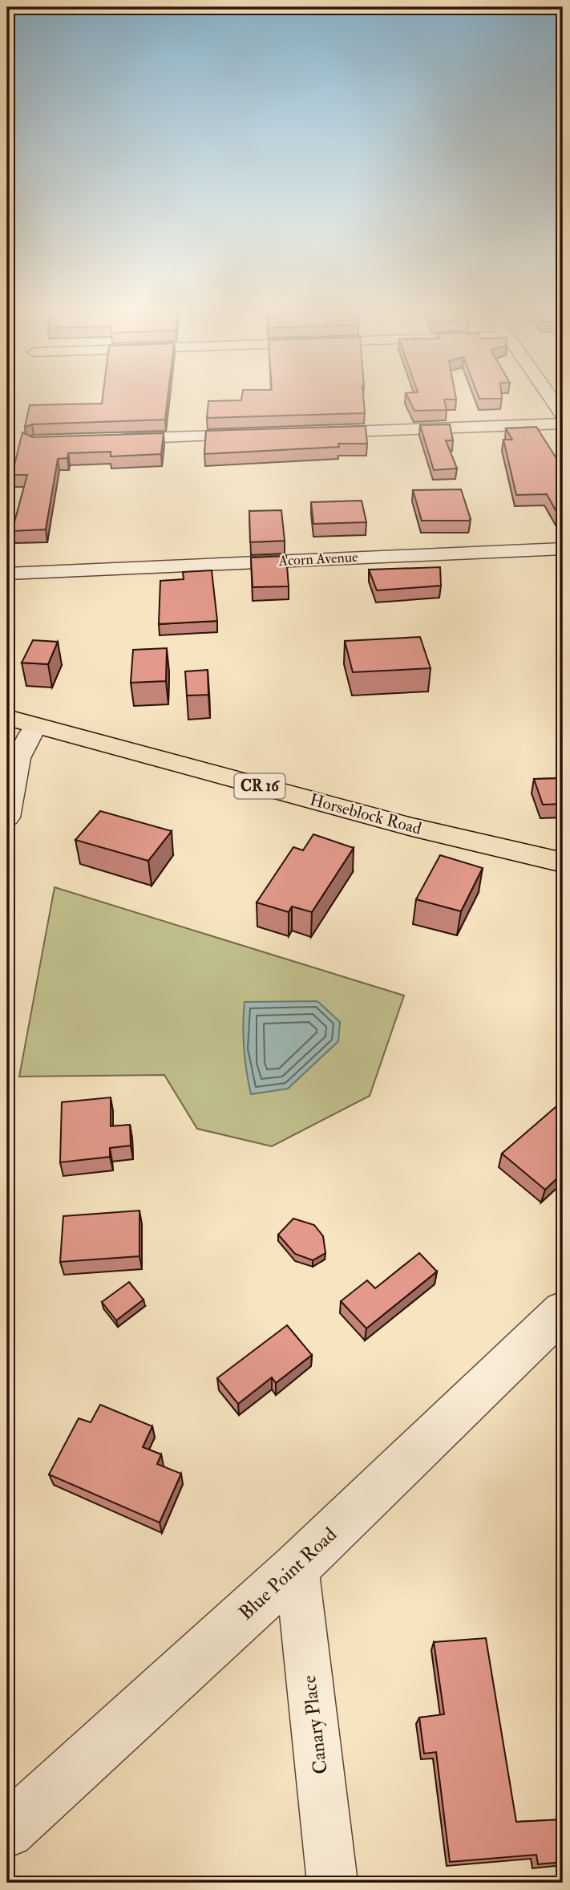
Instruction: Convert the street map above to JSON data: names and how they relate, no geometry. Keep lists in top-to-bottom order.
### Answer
{
  "streets": {
    "main road": ["CR 16", "Horseblock Road"],
    "street": ["Acorn Avenue", "Blue Point Road", "Canary Place"]
  },
  "crossings": [
    ["Blue Point Road", "Canary Place"]
  ]
}
